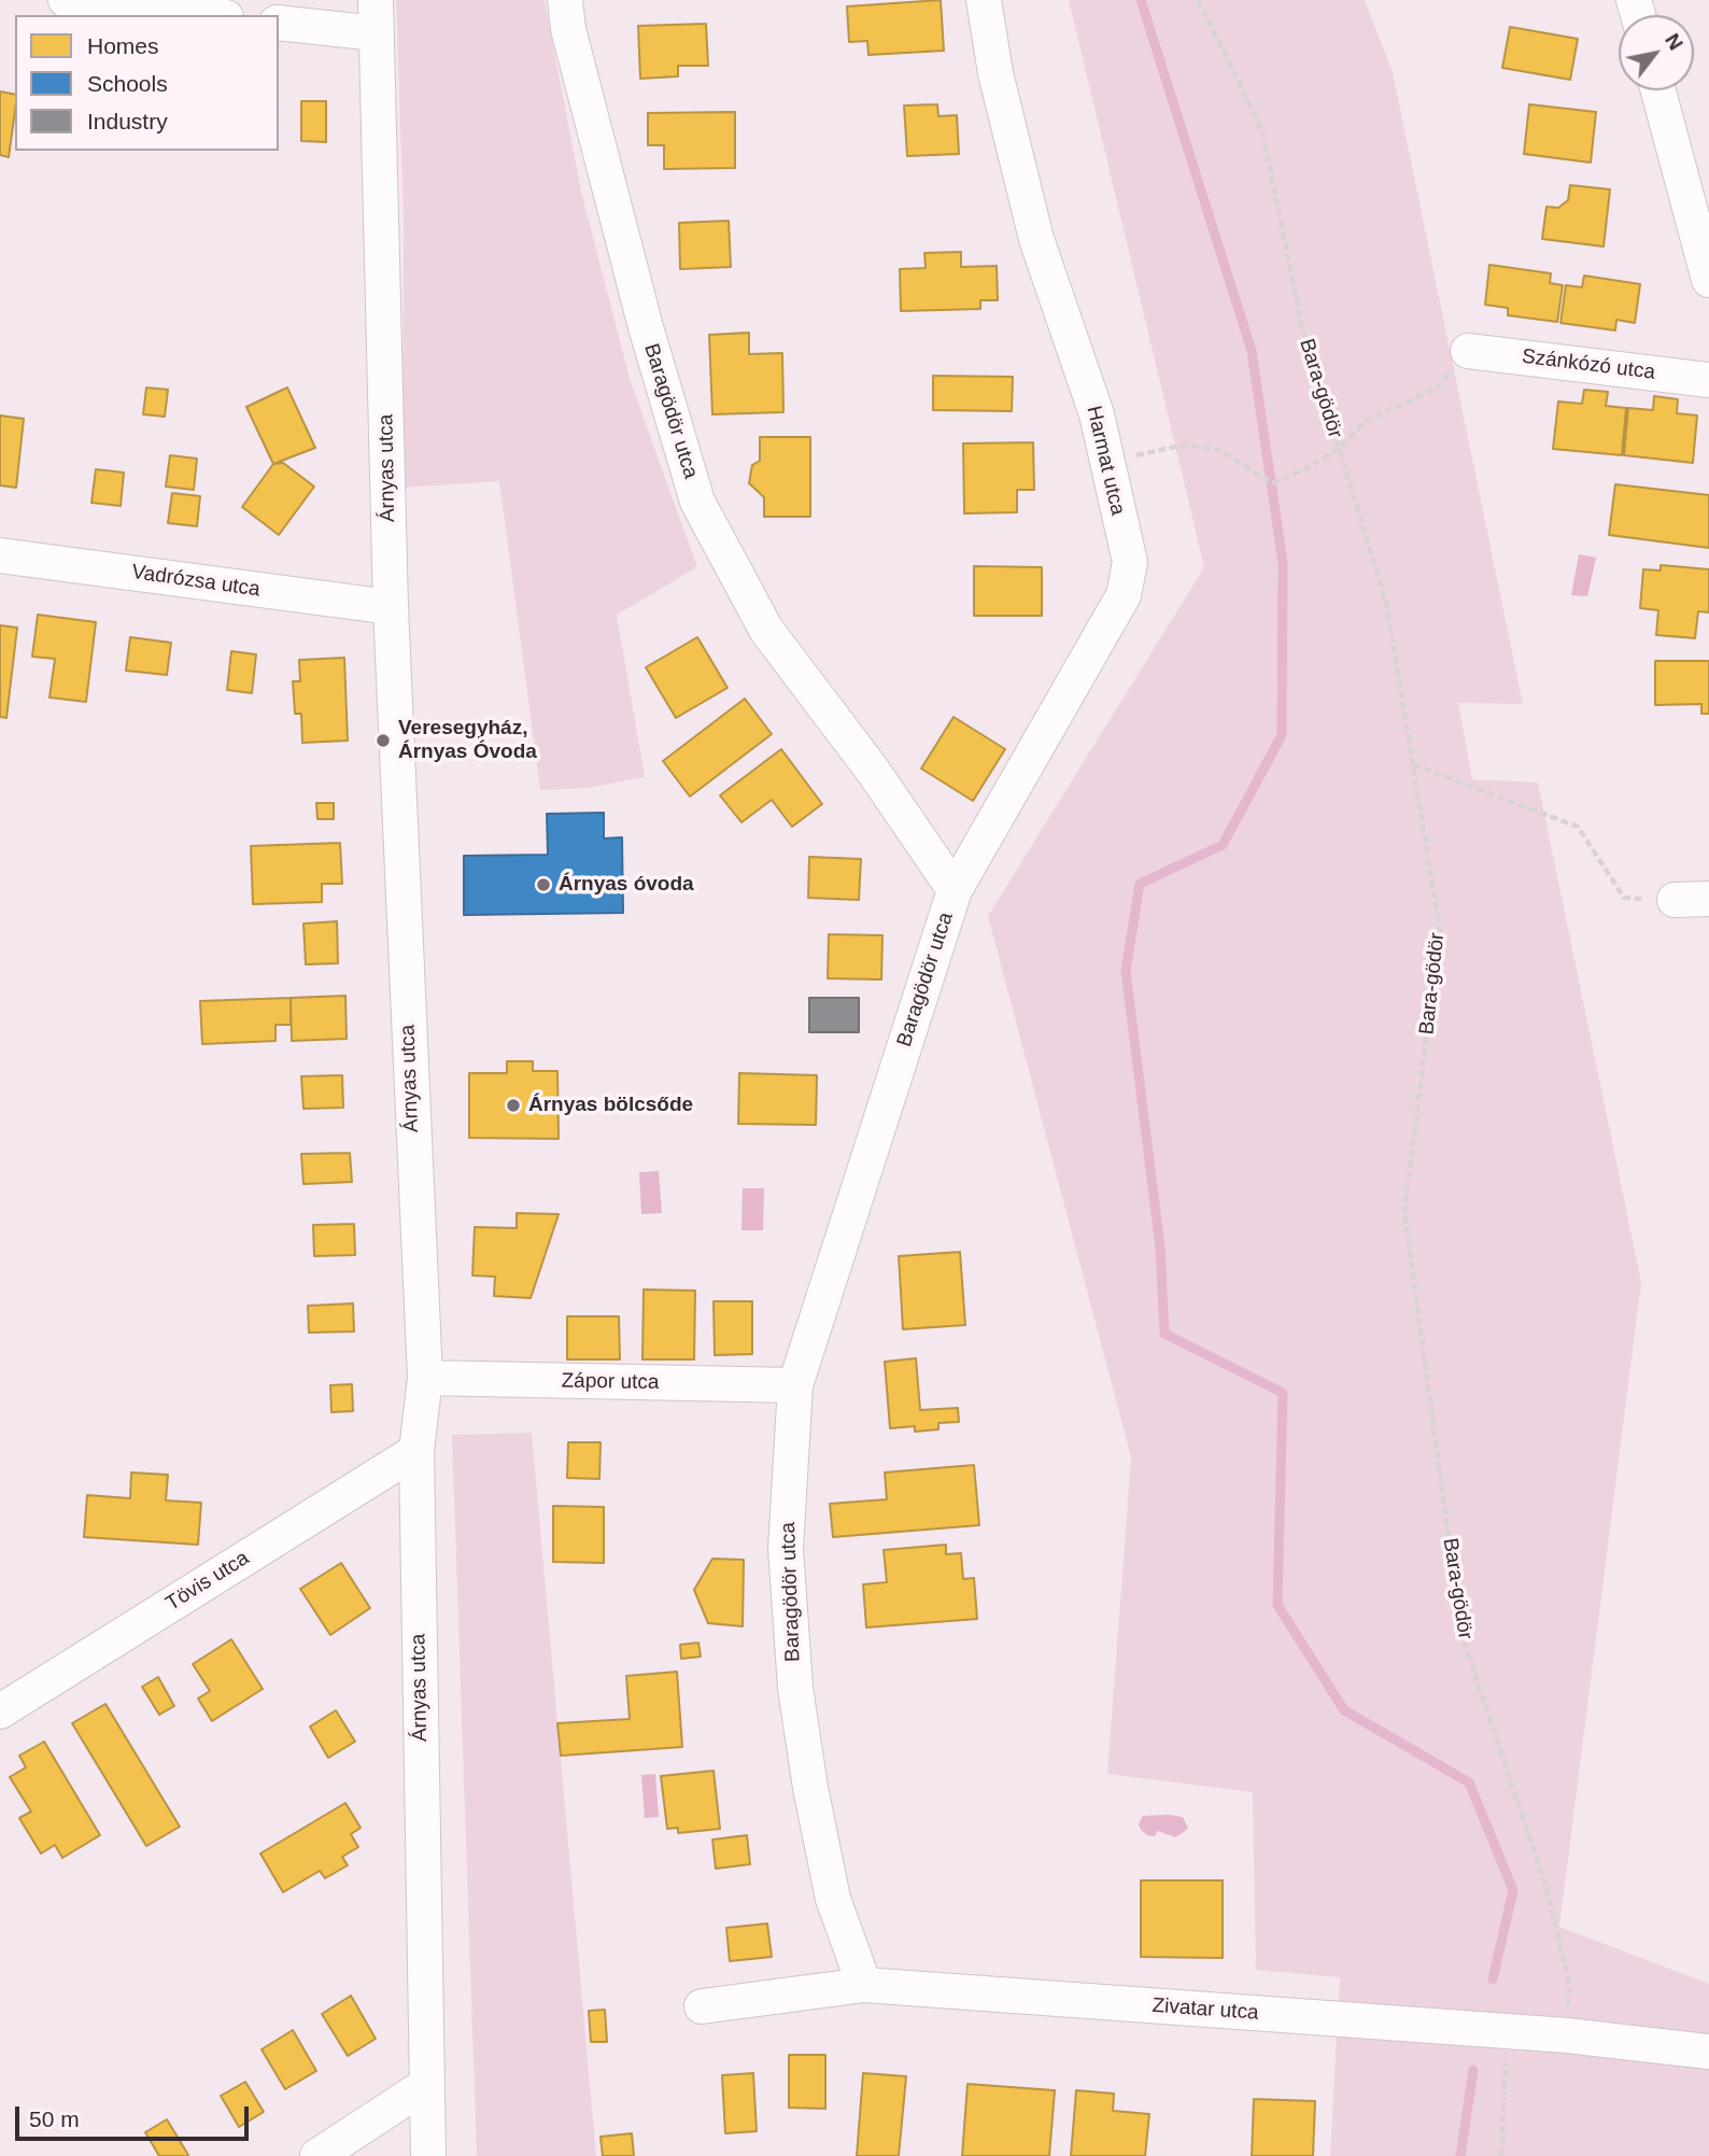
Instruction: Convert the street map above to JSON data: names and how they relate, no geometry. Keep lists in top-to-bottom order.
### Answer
{
  "streets": {
    "street": [
      "Szánkózó utca",
      "Baragödör utca",
      "Harmat utca",
      "Árnyas utca",
      "Vadrózsa utca",
      "Zápor utca",
      "Tövis utca",
      "Zivatar utca"
    ],
    "path": ["Bara-gödör"]
  },
  "crossings": [
    ["Baragödör utca", "Harmat utca"],
    ["Baragödör utca", "Zápor utca"],
    ["Baragödör utca", "Zivatar utca"],
    ["Árnyas utca", "Vadrózsa utca"],
    ["Árnyas utca", "Zápor utca"],
    ["Árnyas utca", "Tövis utca"]
  ],
  "places": ["Veresegyház, Árnyas Óvoda", "Árnyas óvoda", "Árnyas bölcsőde"],
  "legend": ["Homes", "Schools", "Industry"],
  "scale_bar": "50 m",
  "north": "top right"
}
